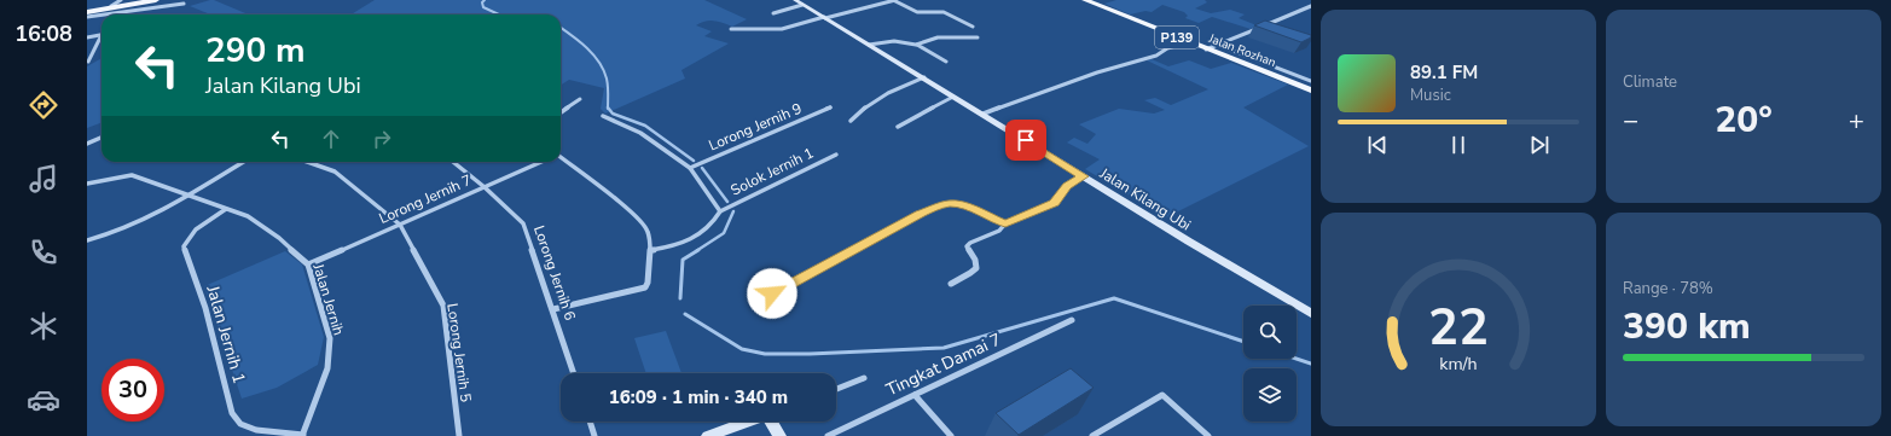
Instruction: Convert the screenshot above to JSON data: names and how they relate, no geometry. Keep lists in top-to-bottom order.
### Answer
{
  "streets": {
    "main road": ["P139", "Jalan Rozhan"],
    "street": [
      "Lorong Jernih 9",
      "Solok Jernih 1",
      "Lorong Jernih 7",
      "Jalan Kilang Ubi",
      "Lorong Jernih 6",
      "Jalan Jernih",
      "Jalan Jernih 1",
      "Lorong Jernih 5",
      "Tingkat Damai 7"
    ]
  },
  "crossings": [
    ["Lorong Jernih 7", "Lorong Jernih 6"],
    ["Lorong Jernih 7", "Jalan Jernih"],
    ["Lorong Jernih 7", "Lorong Jernih 5"],
    ["Jalan Jernih", "Jalan Jernih 1"]
  ],
  "page": {
    "tabs": "16:08",
    "tile": [
      "Climate",
      ["Range · 78%", "390 km"]
    ],
    "turn": ["290 m", "Jalan Kilang Ubi"],
    "song": ["89.1 FM", "Music"],
    "heat": ["−", "20°", "+"],
    "limit": "30",
    "trip": "16:09 · 1 min · 340 m",
    "gauge": ["22", "km/h"]
  }
}
